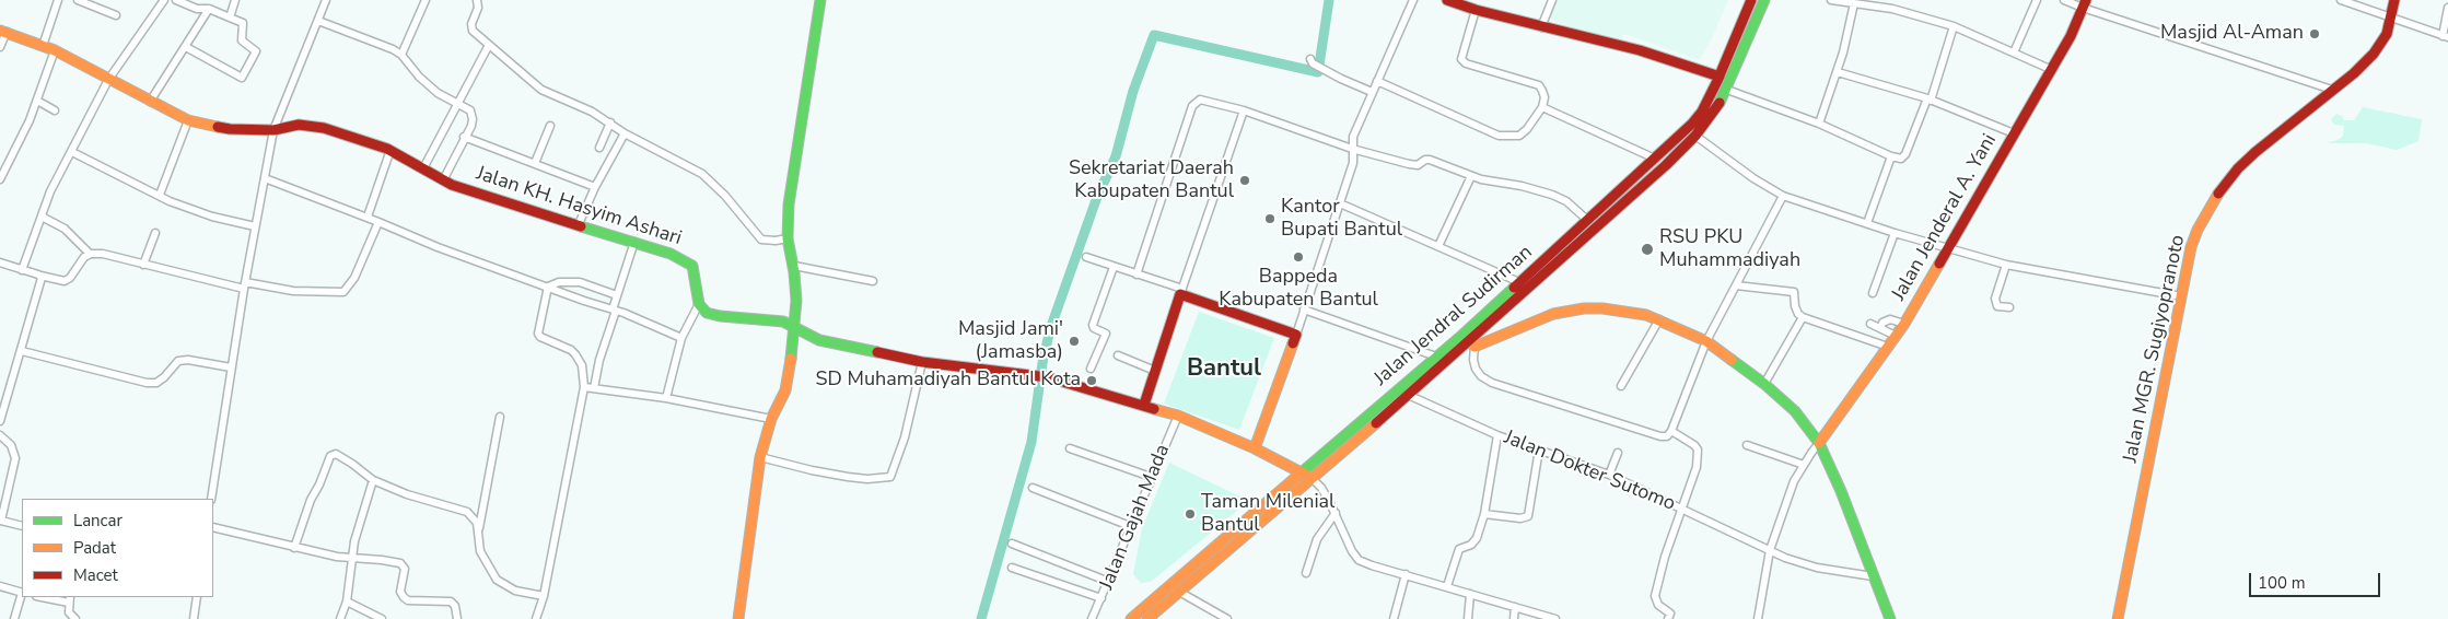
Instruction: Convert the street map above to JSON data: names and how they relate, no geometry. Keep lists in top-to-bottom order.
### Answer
{
  "streets": {
    "main road": [
      "Jalan KH. Hasyim Ashari",
      "Jalan Jenderal A. Yani",
      "Jalan Jendral Sudirman",
      "Jalan MGR. Sugiyopranoto"
    ],
    "street": ["Jalan Dokter Sutomo", "Jalan Gajah Mada"]
  },
  "crossings": [
    ["Jalan Jendral Sudirman", "Jalan Dokter Sutomo"]
  ],
  "districts": ["Bantul"],
  "places": [
    "Masjid Al-Aman",
    "Sekretariat Daerah Kabupaten Bantul",
    "Kantor Bupati Bantul",
    "RSU PKU Muhammadiyah",
    "Bappeda Kabupaten Bantul",
    "Masjid Jami' (Jamasba)",
    "SD Muhamadiyah Bantul Kota",
    "Taman Milenial Bantul"
  ],
  "legend": ["Lancar", "Padat", "Macet"],
  "scale_bar": "100 m"
}
